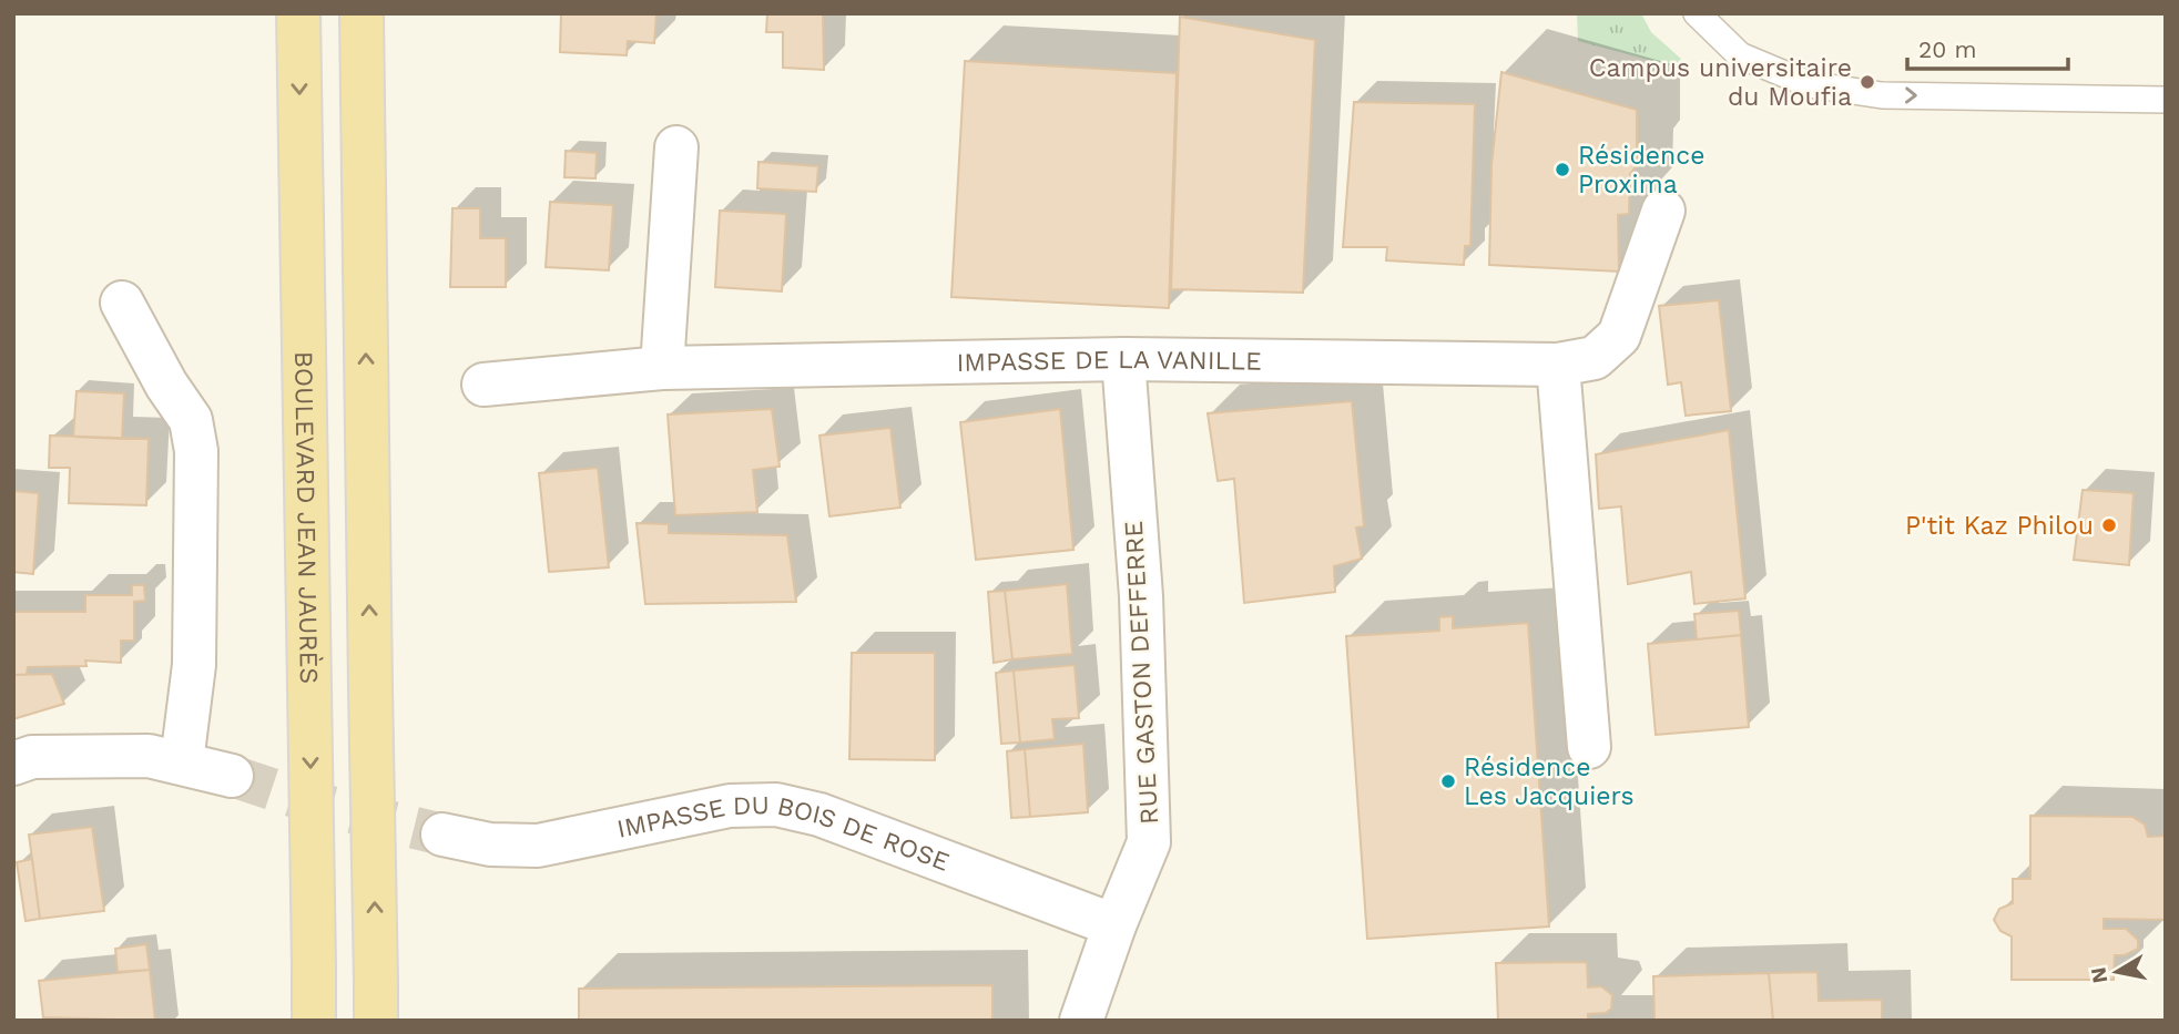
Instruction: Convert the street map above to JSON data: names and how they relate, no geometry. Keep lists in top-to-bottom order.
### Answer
{
  "streets": {
    "main road": ["BOULEVARD JEAN JAURÈS"],
    "street": ["IMPASSE DE LA VANILLE", "RUE GASTON DEFFERRE", "IMPASSE DU BOIS DE ROSE"]
  },
  "crossings": [
    ["IMPASSE DE LA VANILLE", "RUE GASTON DEFFERRE"],
    ["RUE GASTON DEFFERRE", "IMPASSE DU BOIS DE ROSE"]
  ],
  "places": [
    "Campus universitaire du Moufia",
    "Résidence Proxima",
    "P'tit Kaz Philou",
    "Résidence Les Jacquiers"
  ],
  "scale_bar": "20 m",
  "north": "left"
}
